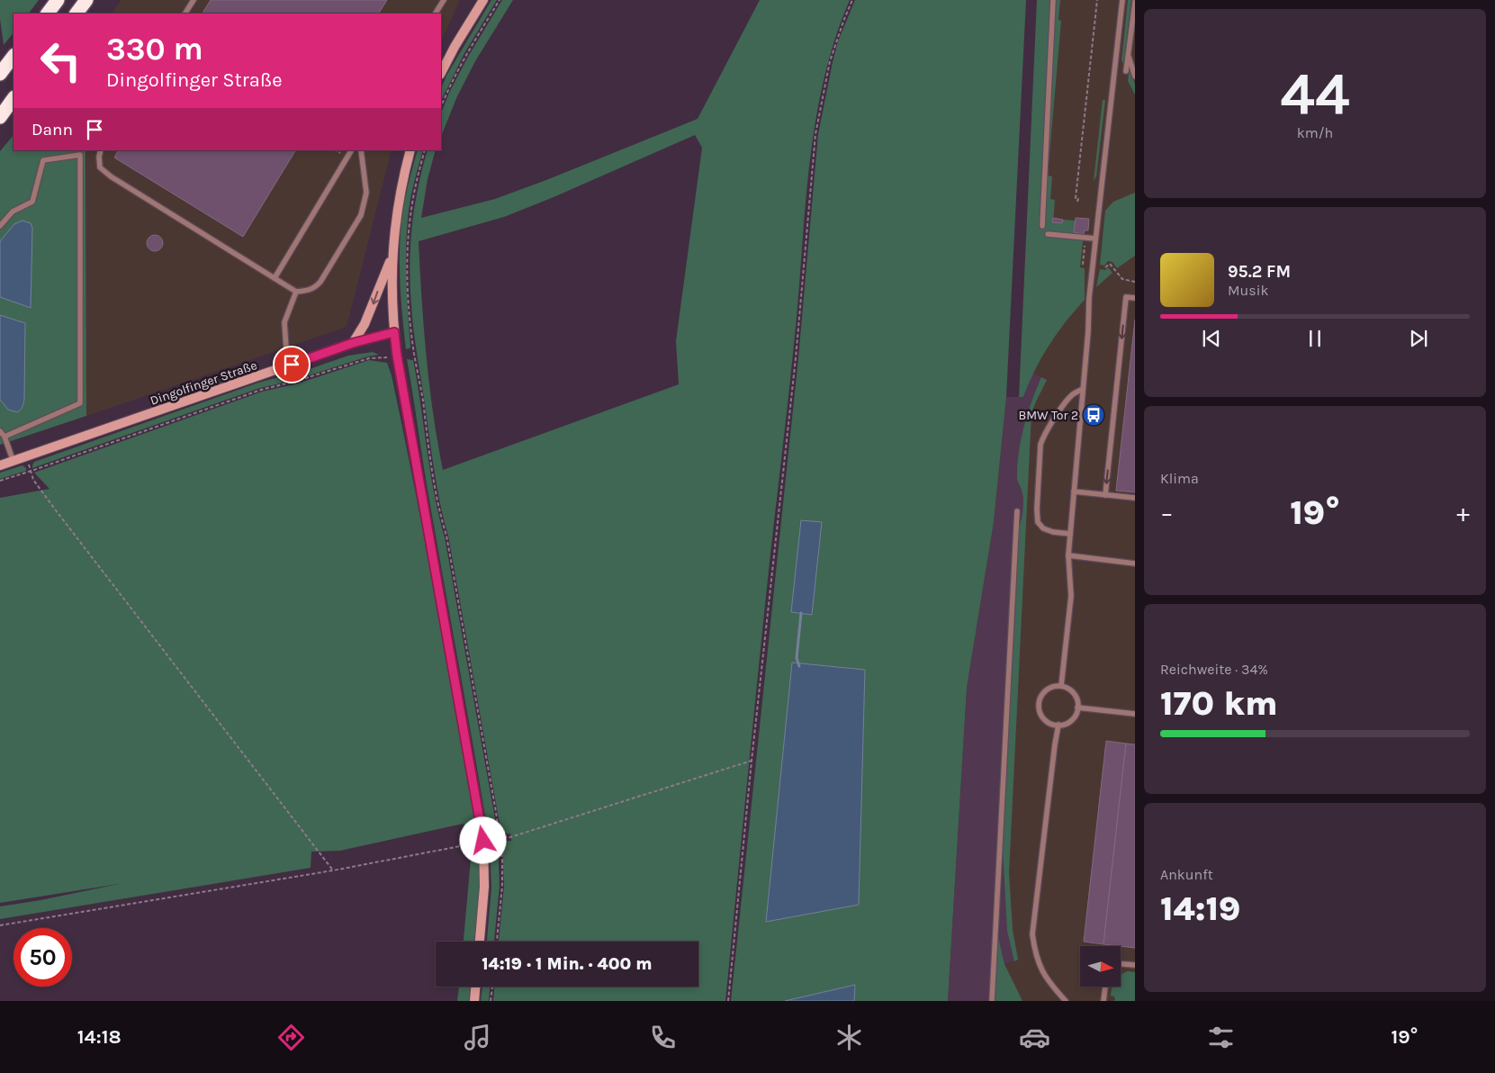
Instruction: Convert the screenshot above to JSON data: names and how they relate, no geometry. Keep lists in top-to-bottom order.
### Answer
{
  "streets": {
    "main road": ["Dingolfinger Straße"]
  },
  "places": {
    "bus stop": ["BMW Tor 2"]
  },
  "north": "right",
  "page": {
    "tile": [
      ["44", "km/h"],
      "Klima",
      ["Reichweite · 34%", "170 km"],
      ["Ankunft", "14:19"]
    ],
    "turn": ["330 m", "Dingolfinger Straße"],
    "then": "Dann",
    "song": ["95.2 FM", "Musik"],
    "heat": ["−", "19°", "+"],
    "limit": "50",
    "trip": "14:19 · 1 Min. · 400 m",
    "tabs": ["14:18", "19°"]
  }
}
